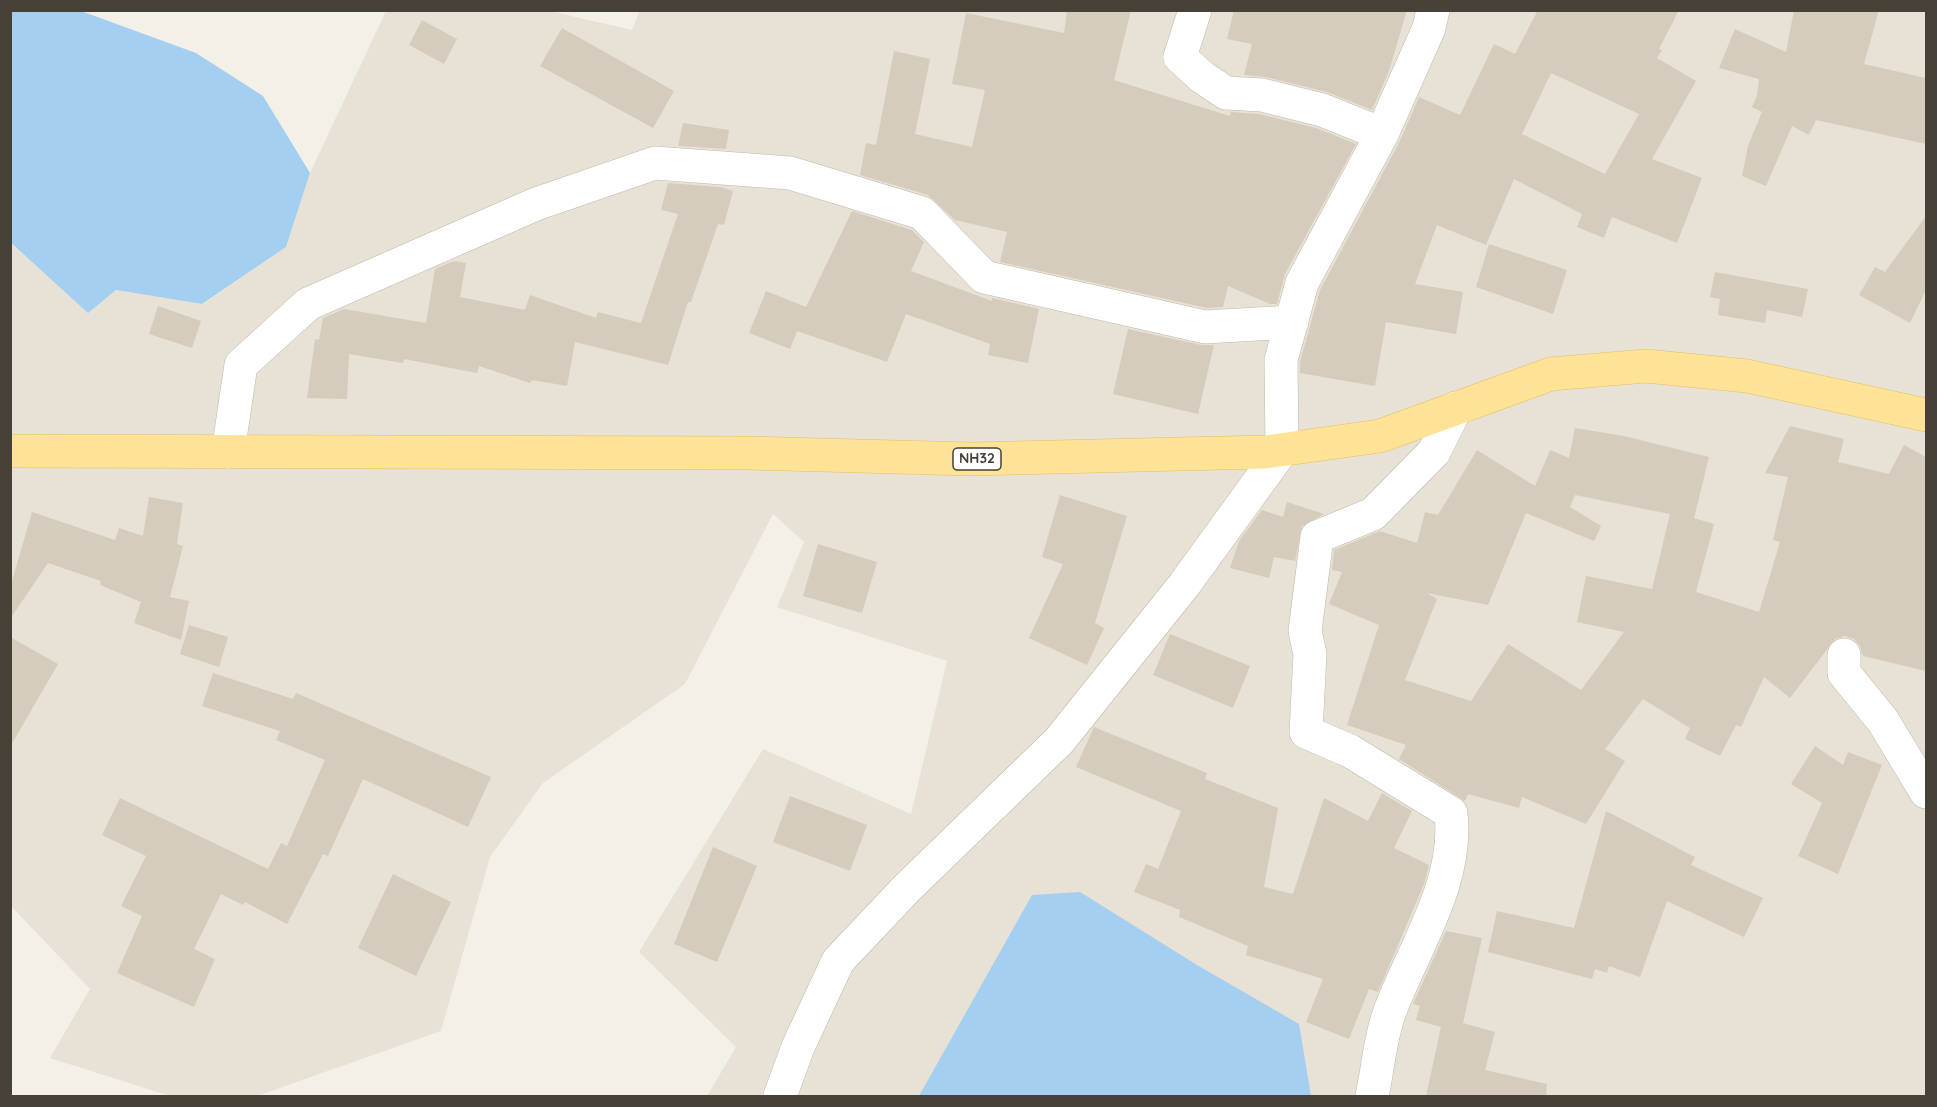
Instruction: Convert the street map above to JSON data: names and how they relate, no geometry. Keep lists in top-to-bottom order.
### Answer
{
  "streets": {
    "main road": ["NH32"]
  }
}
